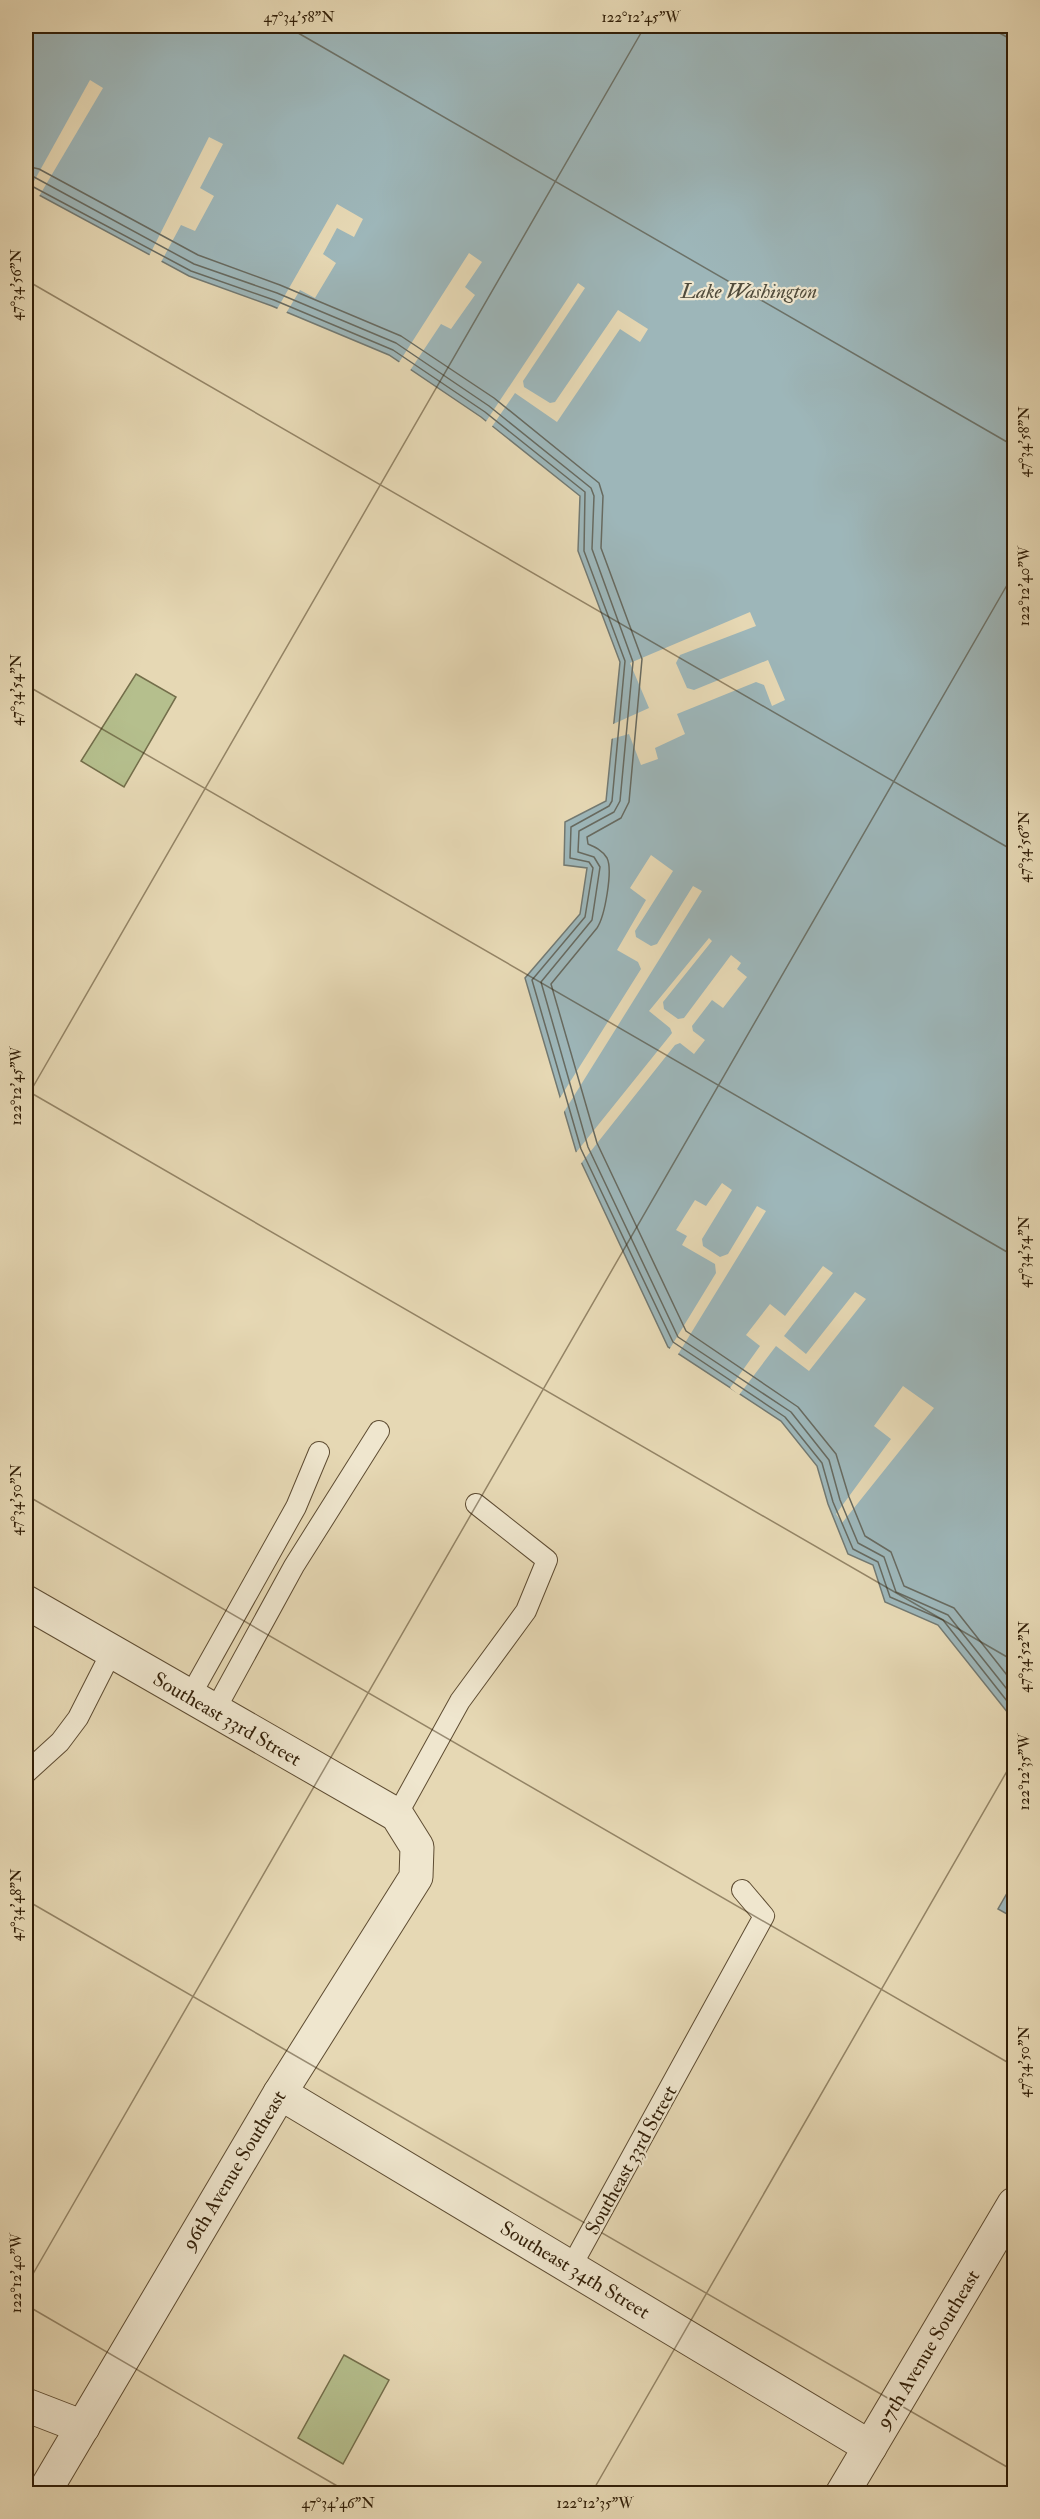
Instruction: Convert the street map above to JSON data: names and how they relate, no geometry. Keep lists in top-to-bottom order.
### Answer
{
  "streets": {
    "street": [
      "Southeast 33rd Street",
      "96th Avenue Southeast",
      "Southeast 34th Street",
      "97th Avenue Southeast"
    ]
  },
  "crossings": [
    ["Southeast 33rd Street", "96th Avenue Southeast"],
    ["Southeast 33rd Street", "Southeast 34th Street"],
    ["96th Avenue Southeast", "Southeast 34th Street"],
    ["Southeast 34th Street", "97th Avenue Southeast"]
  ],
  "water": ["Lake Washington"],
  "coordinates": [
    "47°34'58\"N",
    "122°12'45\"W",
    "47°34'56\"N",
    "122°12'40\"W",
    "47°34'54\"N",
    "47°34'50\"N",
    "47°34'52\"N",
    "122°12'35\"W",
    "47°34'48\"N",
    "47°34'46\"N"
  ]
}
